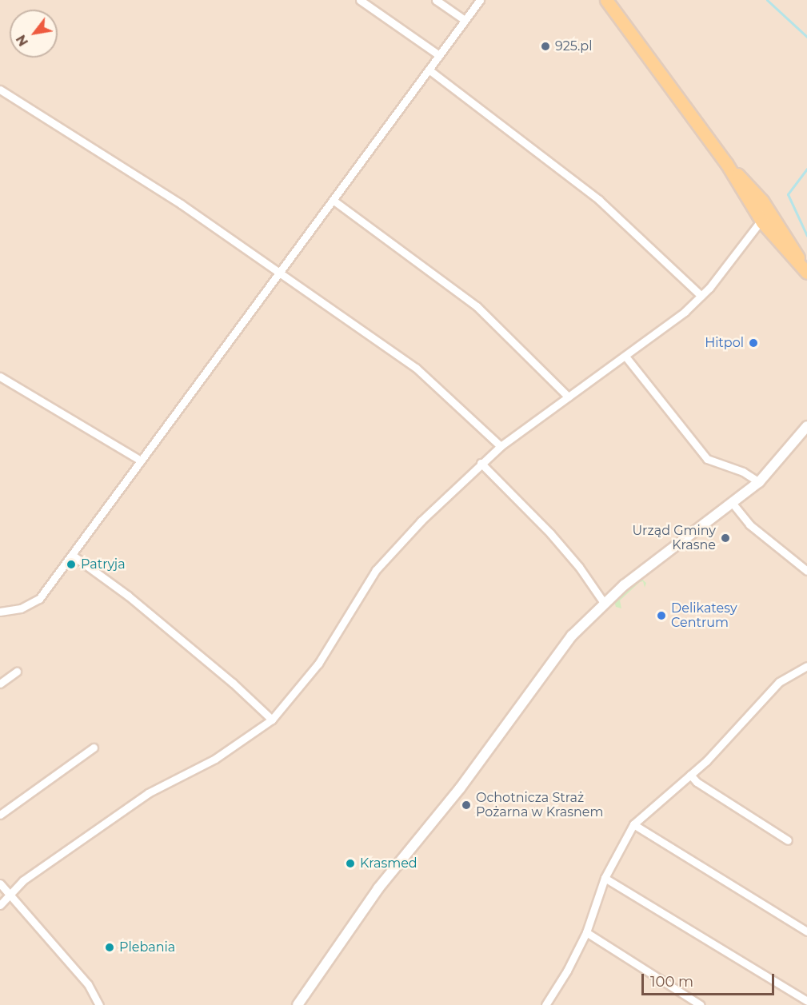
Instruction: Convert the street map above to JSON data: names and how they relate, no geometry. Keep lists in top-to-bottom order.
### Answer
{
  "places": [
    "925.pl",
    "Hitpol",
    "Urząd Gminy Krasne",
    "Patryja",
    "Delikatesy Centrum",
    "Ochotnicza Straż Pożarna w Krasnem",
    "Krasmed",
    "Plebania"
  ],
  "scale_bar": "100 m",
  "north": "bottom left"
}
